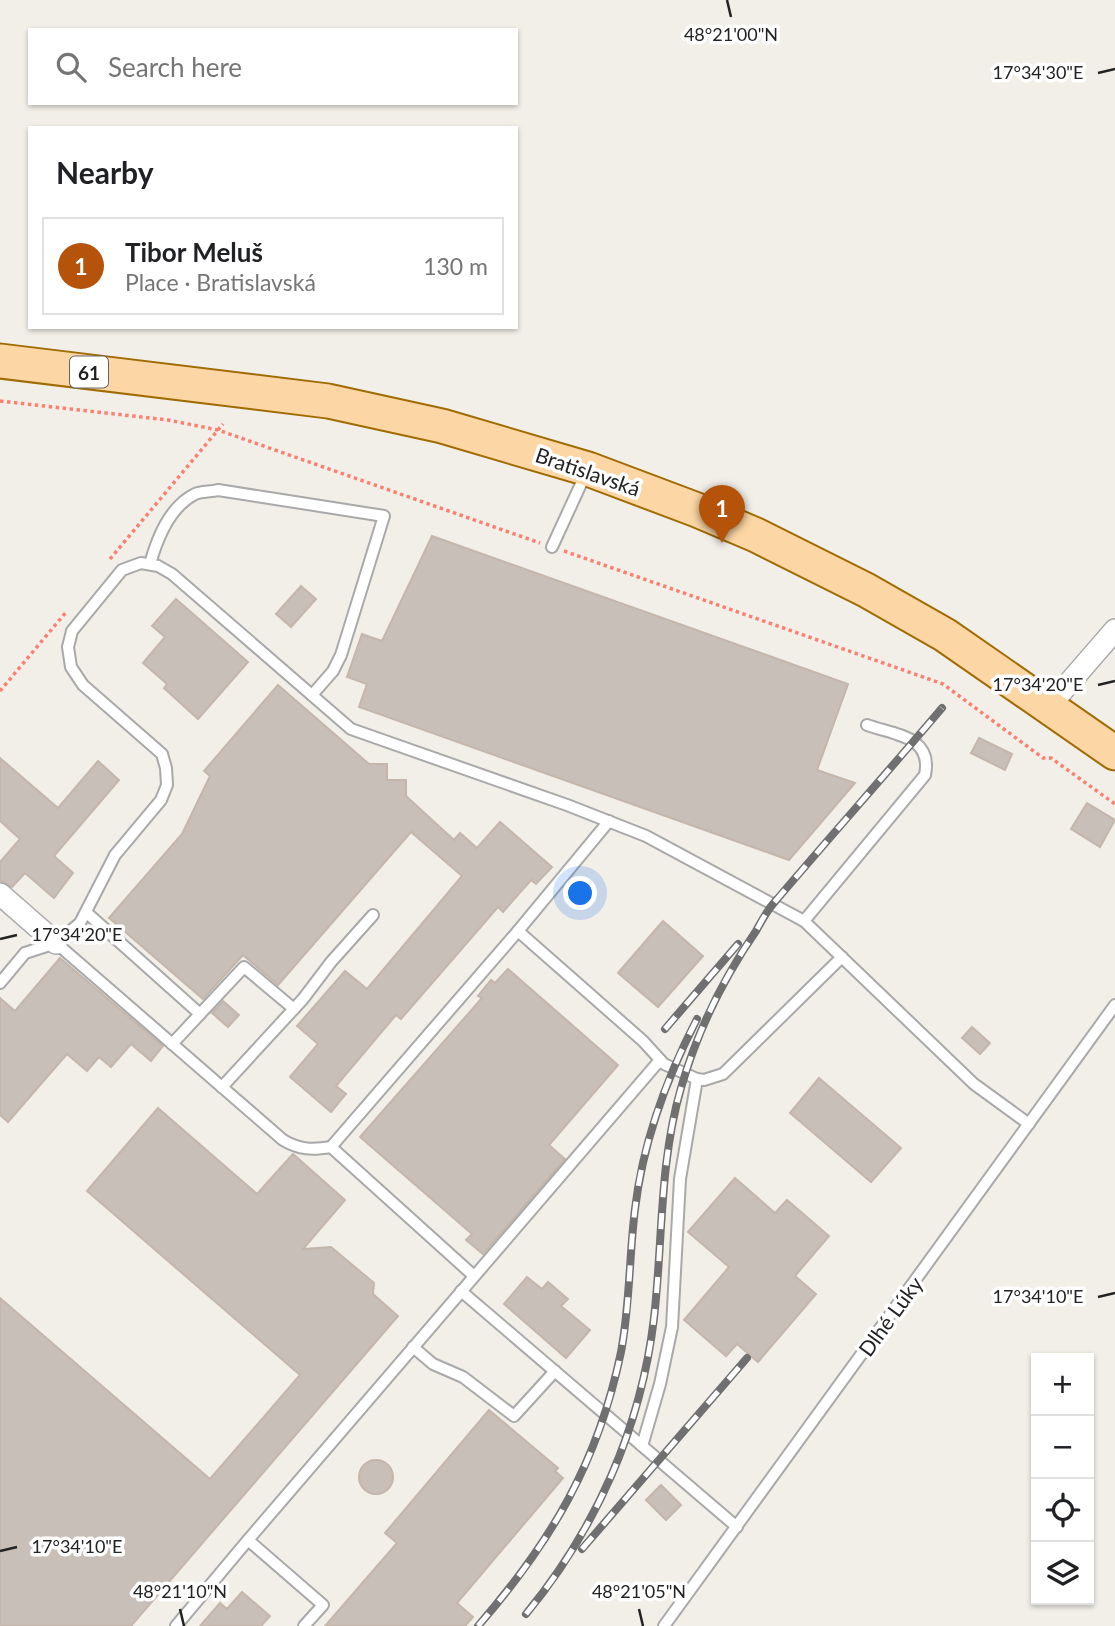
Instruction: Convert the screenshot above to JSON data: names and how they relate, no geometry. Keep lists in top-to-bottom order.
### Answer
{
  "streets": {
    "main road": ["61", "Bratislavská"],
    "lane": ["Dlhé Lúky"]
  },
  "page": {
    "search": "Search here",
    "heading": "Nearby",
    "list": [
      {
        "mark": "1",
        "name": "Tibor Meluš",
        "note": "Place · Bratislavská",
        "value": "130 m"
      }
    ],
    "pins": "1",
    "map_buttons": ["+", "−"]
  },
  "coordinates": [
    "48°21'00\"N",
    "17°34'30\"E",
    "17°34'20\"E",
    "17°34'10\"E",
    "48°21'10\"N",
    "48°21'05\"N"
  ]
}
